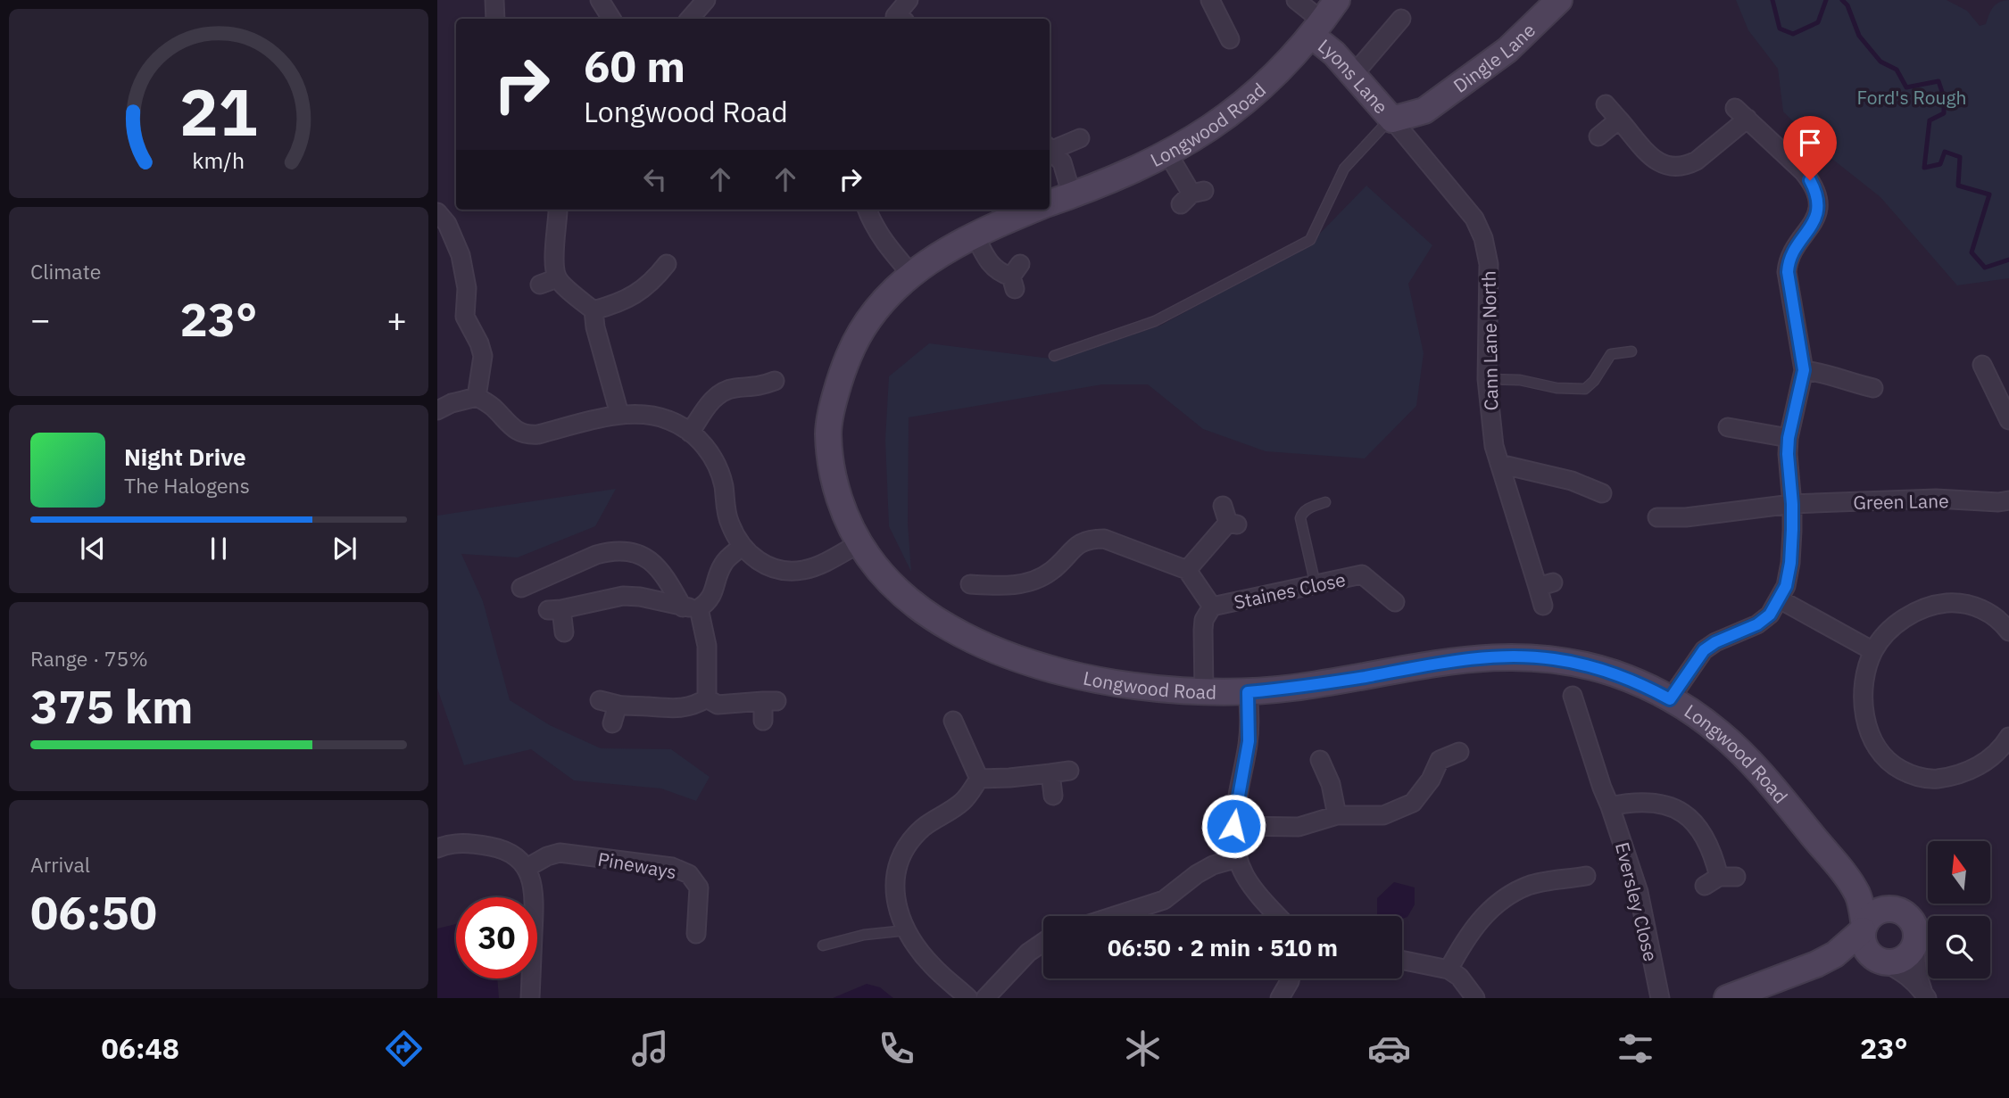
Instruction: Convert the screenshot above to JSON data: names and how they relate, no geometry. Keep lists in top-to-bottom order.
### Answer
{
  "streets": {
    "street": [
      "Dingle Lane",
      "Lyons Lane",
      "Longwood Road",
      "Cann Lane North",
      "Green Lane",
      "Staines Close",
      "Pineways",
      "Eversley Close"
    ]
  },
  "crossings": [
    ["Dingle Lane", "Lyons Lane"],
    ["Dingle Lane", "Cann Lane North"],
    ["Lyons Lane", "Longwood Road"],
    ["Lyons Lane", "Cann Lane North"],
    ["Longwood Road", "Staines Close"]
  ],
  "parks": ["Ford's Rough"],
  "north": "top",
  "page": {
    "turn": ["60 m", "Longwood Road"],
    "tile": [
      "Climate",
      ["Range · 75%", "375 km"],
      ["Arrival", "06:50"]
    ],
    "heat": ["−", "23°", "+"],
    "song": ["Night Drive", "The Halogens"],
    "limit": "30",
    "trip": "06:50 · 2 min · 510 m",
    "tabs": ["06:48", "23°"],
    "gauge": ["21", "km/h"]
  }
}
